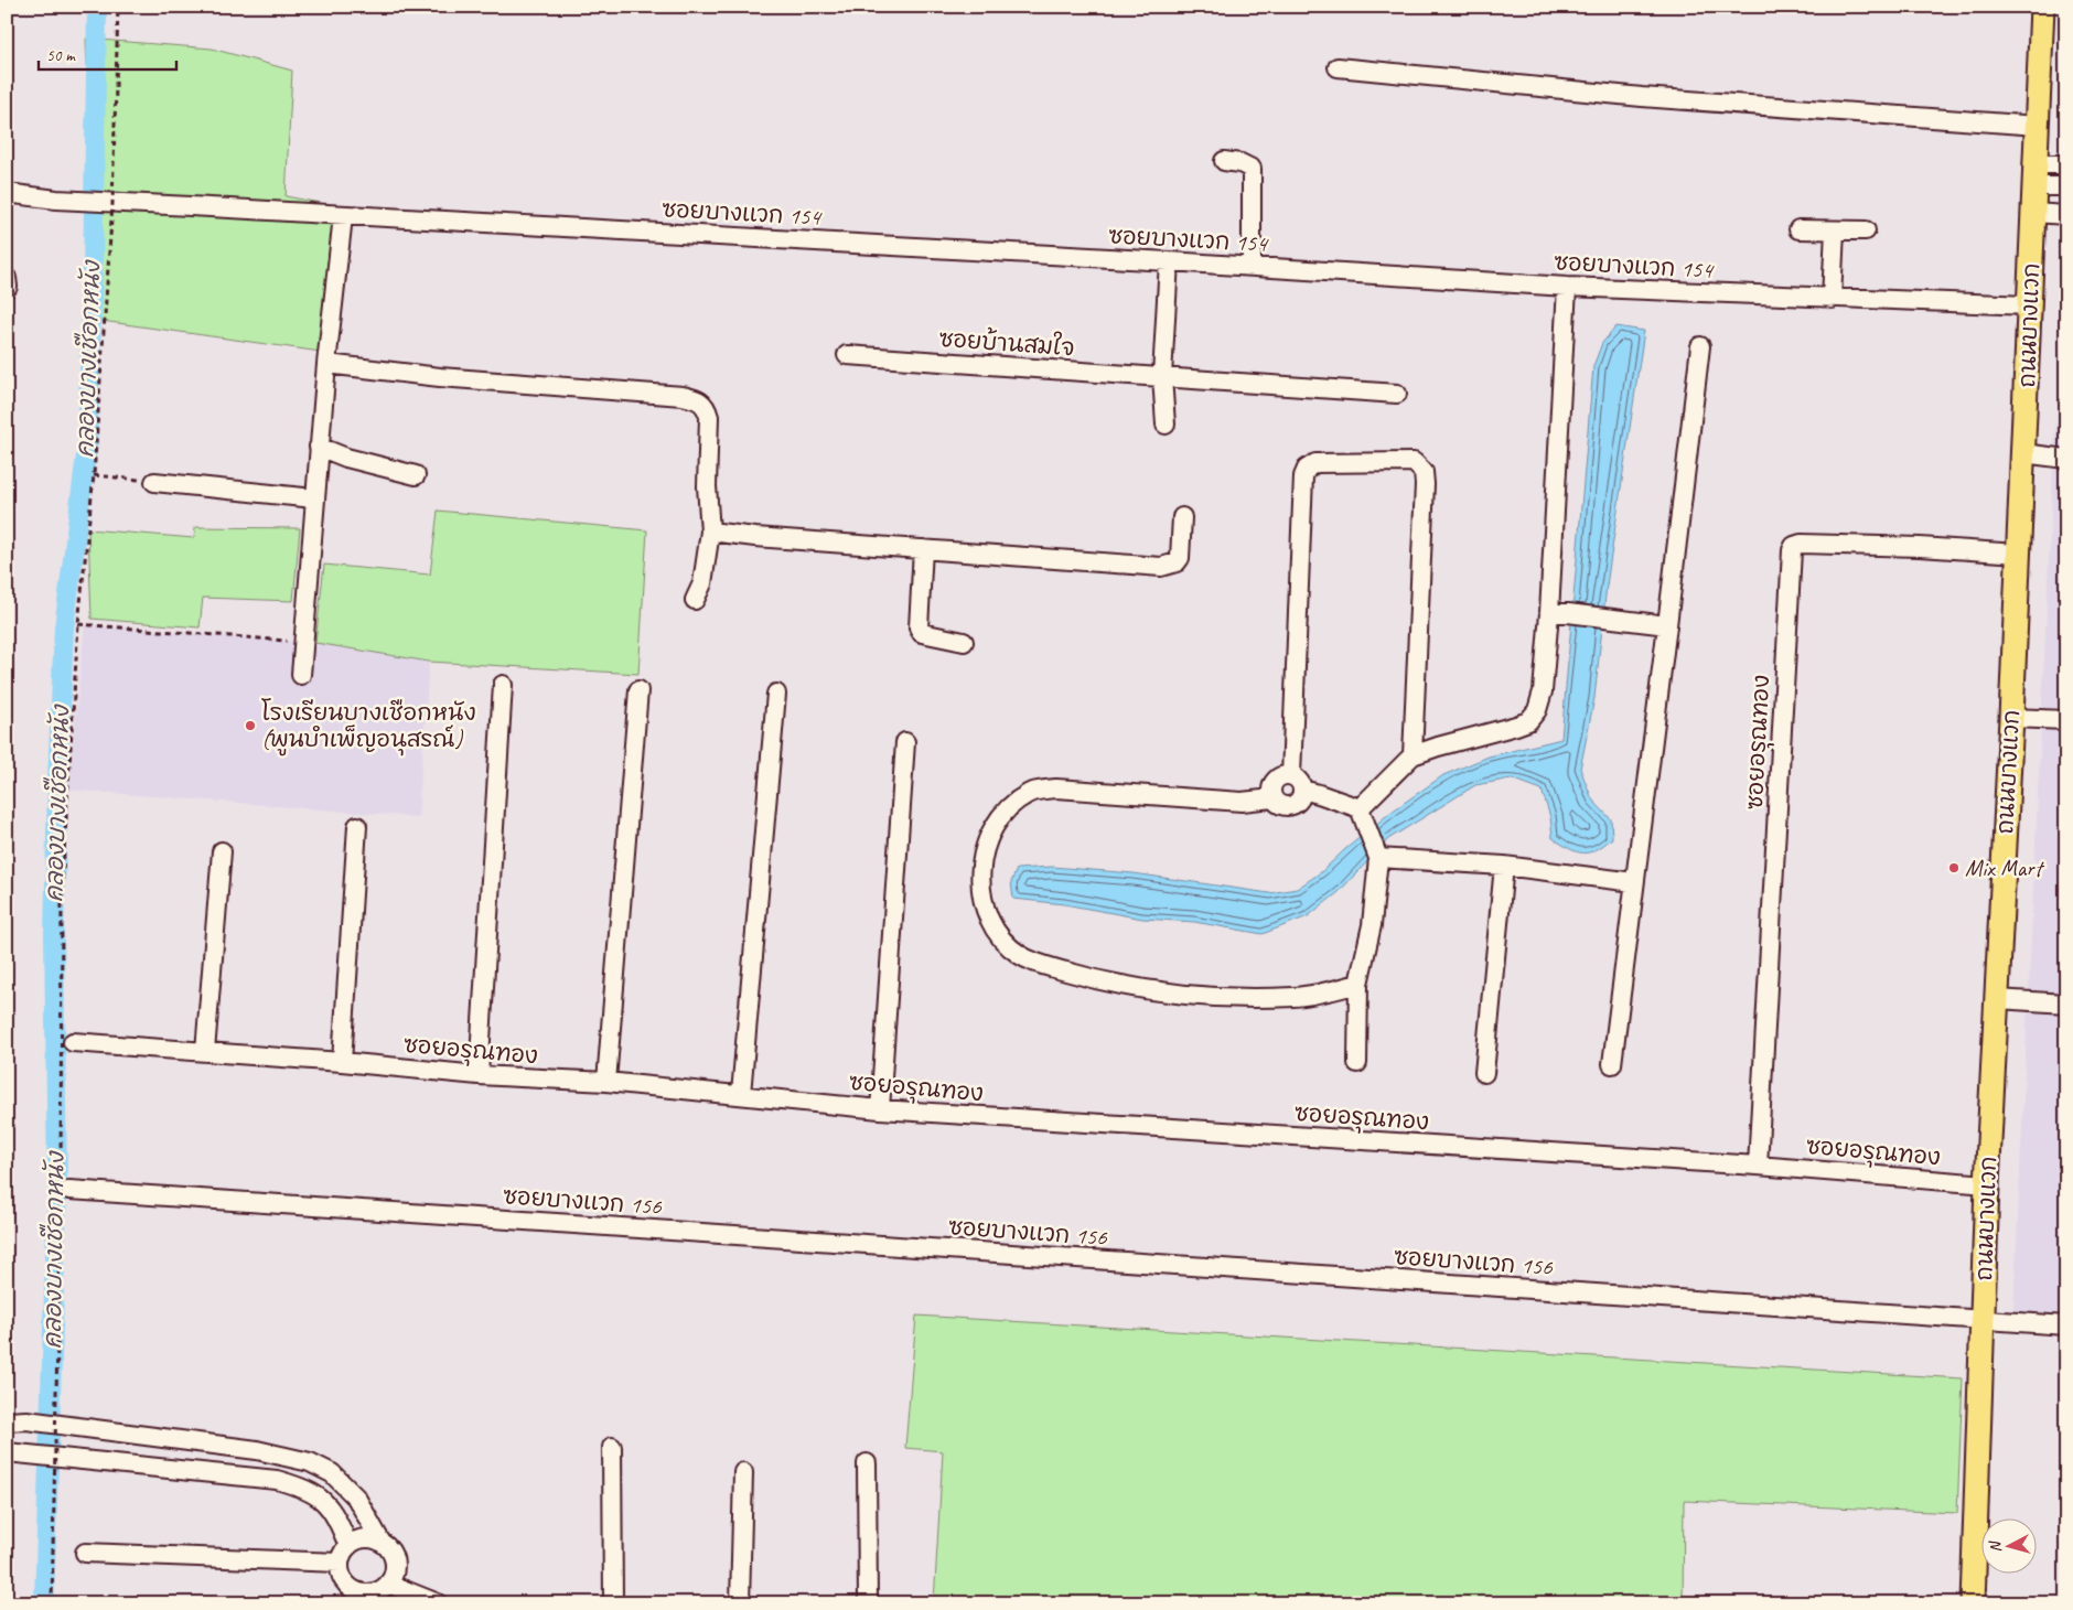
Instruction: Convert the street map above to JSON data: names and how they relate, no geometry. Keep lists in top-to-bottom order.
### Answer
{
  "streets": {
    "main road": ["ถนนบางแวก"],
    "street": [
      "ซอยบางแวก 154",
      "ซอยบ้านสมใจ",
      "ซอยอรุณทอง",
      "ซอยบางแวก 156"
    ]
  },
  "crossings": [
    ["ซอยบางแวก 154", "ถนนบางแวก"],
    ["ถนนบางแวก", "ซอยอรุณทอง"],
    ["ถนนบางแวก", "ซอยบางแวก 156"]
  ],
  "water": ["คลองบางเชือกหนัง"],
  "places": ["โรงเรียนบางเชือกหนัง (พูนบำเพ็ญอนุสรณ์)", "Mix Mart"],
  "scale_bar": "50 m",
  "north": "left"
}
